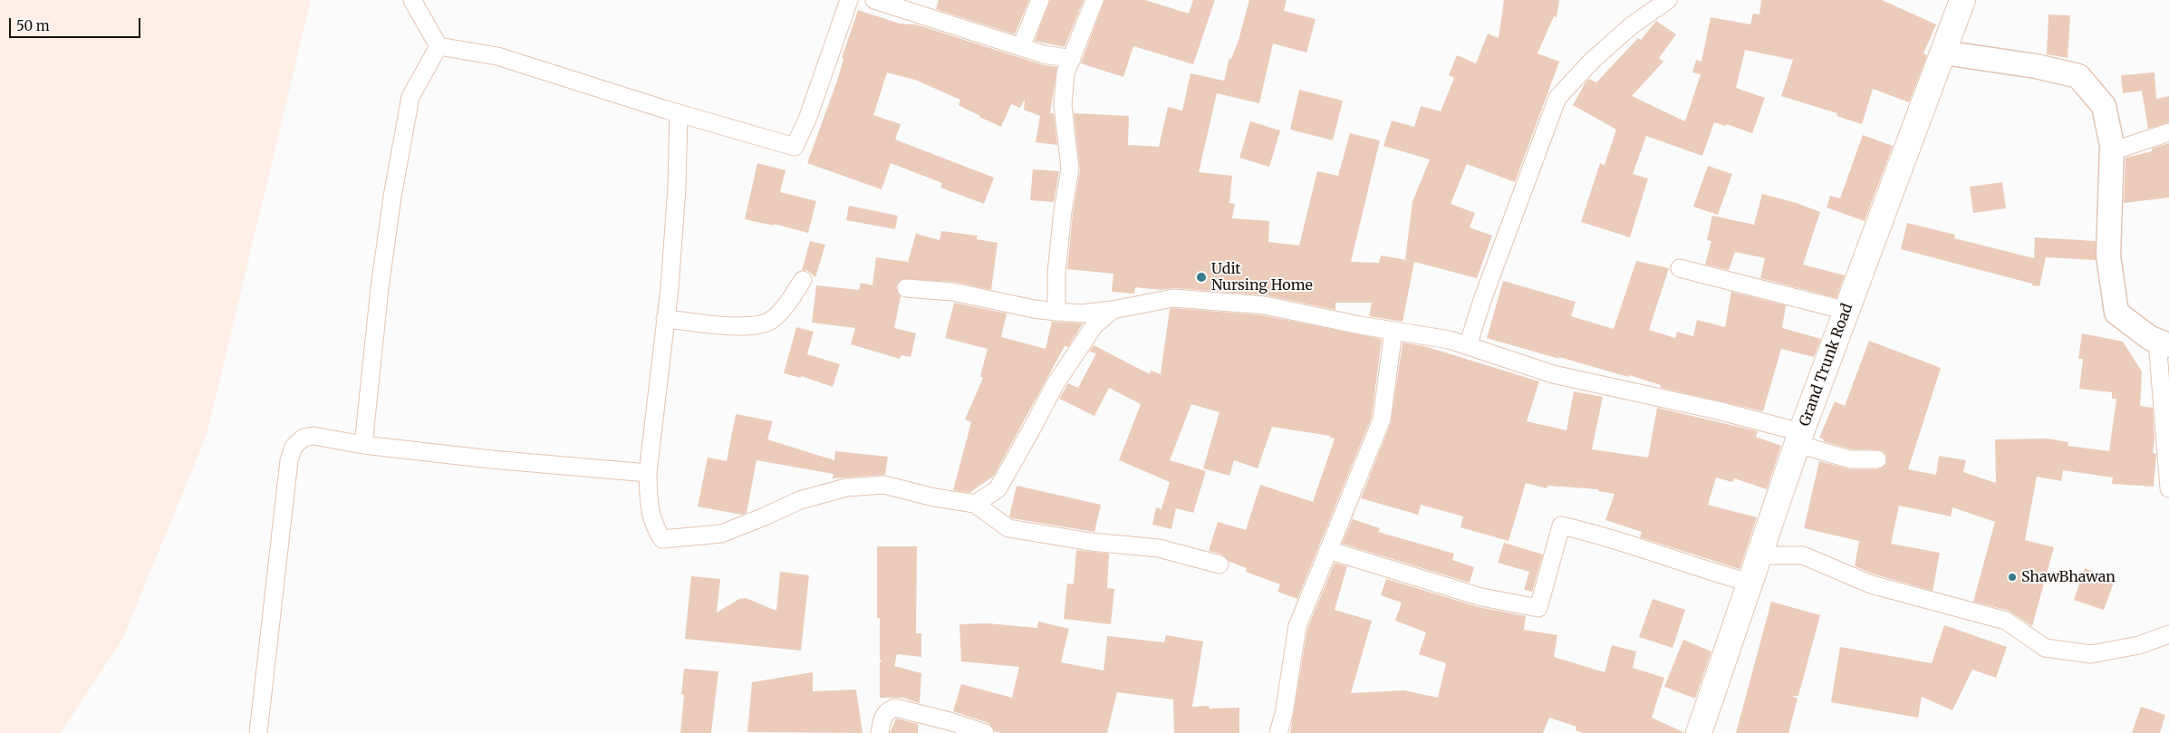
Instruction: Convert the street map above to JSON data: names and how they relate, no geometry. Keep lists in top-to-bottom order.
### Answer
{
  "streets": {
    "main road": ["Grand Trunk Road"]
  },
  "places": ["Udit Nursing Home", "ShawBhawan"],
  "scale_bar": "50 m"
}
